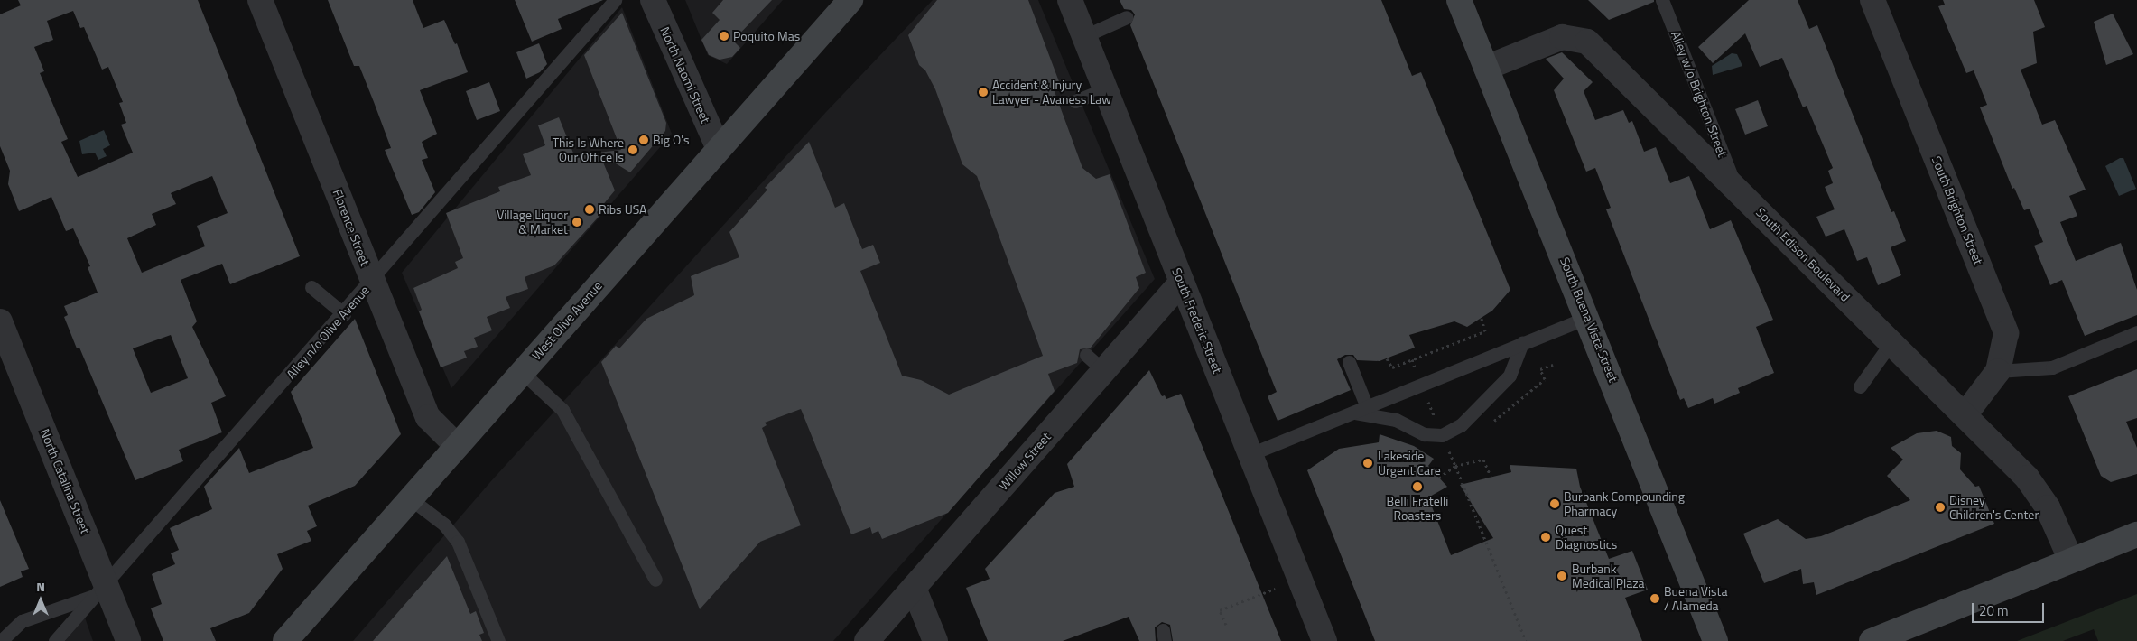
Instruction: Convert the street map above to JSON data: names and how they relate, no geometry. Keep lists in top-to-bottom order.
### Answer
{
  "streets": {
    "main road": ["South Buena Vista Street", "West Olive Avenue"],
    "street": [
      "North Naomi Street",
      "South Brighton Street",
      "Florence Street",
      "South Edison Boulevard",
      "South Frederic Street",
      "Willow Street",
      "North Catalina Street"
    ],
    "lane": ["Alley w/o Brighton Street", "Alley n/o Olive Avenue"]
  },
  "crossings": [
    ["North Naomi Street", "West Olive Avenue"],
    ["Alley w/o Brighton Street", "South Edison Boulevard"],
    ["South Brighton Street", "South Edison Boulevard"],
    ["Florence Street", "West Olive Avenue"],
    ["Florence Street", "Alley n/o Olive Avenue"],
    ["South Edison Boulevard", "South Buena Vista Street"],
    ["South Frederic Street", "Willow Street"],
    ["Alley n/o Olive Avenue", "North Catalina Street"]
  ],
  "places": [
    "Poquito Mas",
    "Accident & Injury Lawyer - Avaness Law",
    "Big O's",
    "This Is Where Our Office Is",
    "Ribs USA",
    "Village Liquor & Market",
    "Lakeside Urgent Care",
    "Belli Fratelli Roasters",
    "Burbank Compounding Pharmacy",
    "Disney Children's Center",
    "Quest Diagnostics",
    "Burbank Medical Plaza",
    "Buena Vista / Alameda"
  ],
  "scale_bar": "20 m",
  "north": "top"
}
